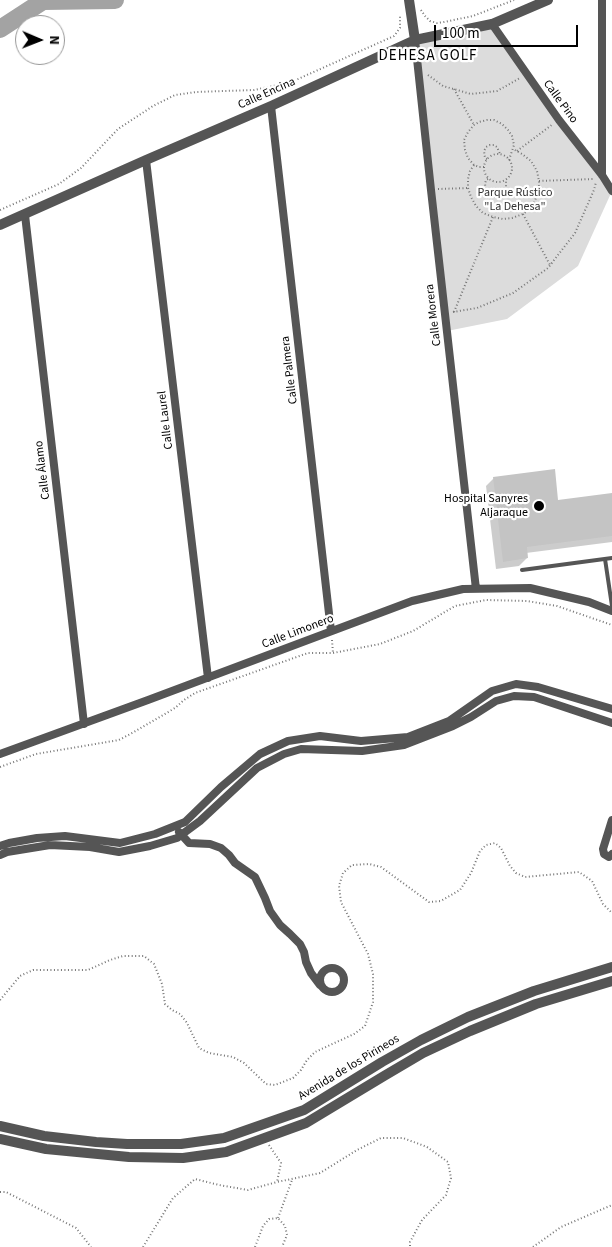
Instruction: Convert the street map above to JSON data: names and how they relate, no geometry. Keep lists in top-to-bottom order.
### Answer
{
  "streets": {
    "street": [
      "Calle Encina",
      "Calle Pino",
      "Calle Morera",
      "Calle Palmera",
      "Calle Laurel",
      "Calle Álamo",
      "Calle Limonero",
      "Avenida de los Pirineos"
    ]
  },
  "crossings": [
    ["Calle Encina", "Calle Pino"],
    ["Calle Encina", "Calle Morera"],
    ["Calle Encina", "Calle Palmera"],
    ["Calle Encina", "Calle Laurel"],
    ["Calle Encina", "Calle Álamo"],
    ["Calle Morera", "Calle Limonero"],
    ["Calle Palmera", "Calle Limonero"],
    ["Calle Laurel", "Calle Limonero"],
    ["Calle Álamo", "Calle Limonero"]
  ],
  "districts": ["DEHESA GOLF"],
  "parks": ["Parque Rústico \"La Dehesa\""],
  "places": ["Hospital Sanyres Aljaraque"],
  "scale_bar": "100 m",
  "north": "right"
}
